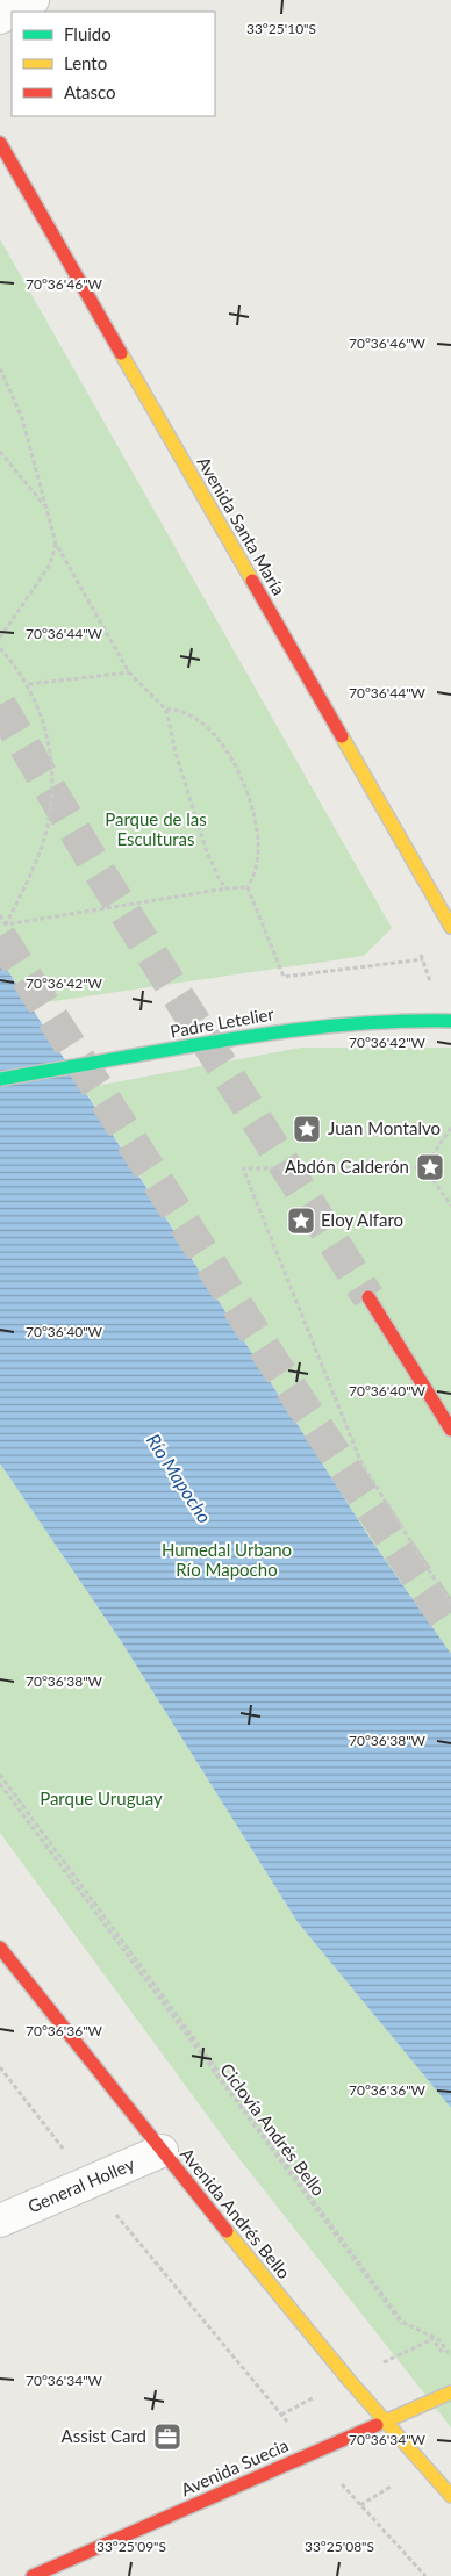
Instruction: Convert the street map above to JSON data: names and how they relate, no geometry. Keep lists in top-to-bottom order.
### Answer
{
  "streets": {
    "main road": [
      "Avenida Santa María",
      "Padre Letelier",
      "Avenida Andrés Bello",
      "Avenida Suecia"
    ],
    "street": ["General Holley"],
    "path": ["Ciclovía Andrés Bello"]
  },
  "crossings": [
    ["General Holley", "Avenida Andrés Bello"],
    ["Avenida Andrés Bello", "Avenida Suecia"]
  ],
  "water": ["Río Mapocho"],
  "parks": ["Parque de las Esculturas", "Humedal Urbano Río Mapocho", "Parque Uruguay"],
  "places": {
    "place": ["Juan Montalvo", "Abdón Calderón", "Eloy Alfaro"],
    "office": ["Assist Card"]
  },
  "legend": ["Fluido", "Lento", "Atasco"],
  "coordinates": [
    "33°25'10\"S",
    "70°36'46\"W",
    "70°36'44\"W",
    "70°36'42\"W",
    "70°36'40\"W",
    "70°36'38\"W",
    "70°36'36\"W",
    "70°36'34\"W",
    "33°25'09\"S",
    "33°25'08\"S"
  ]
}
